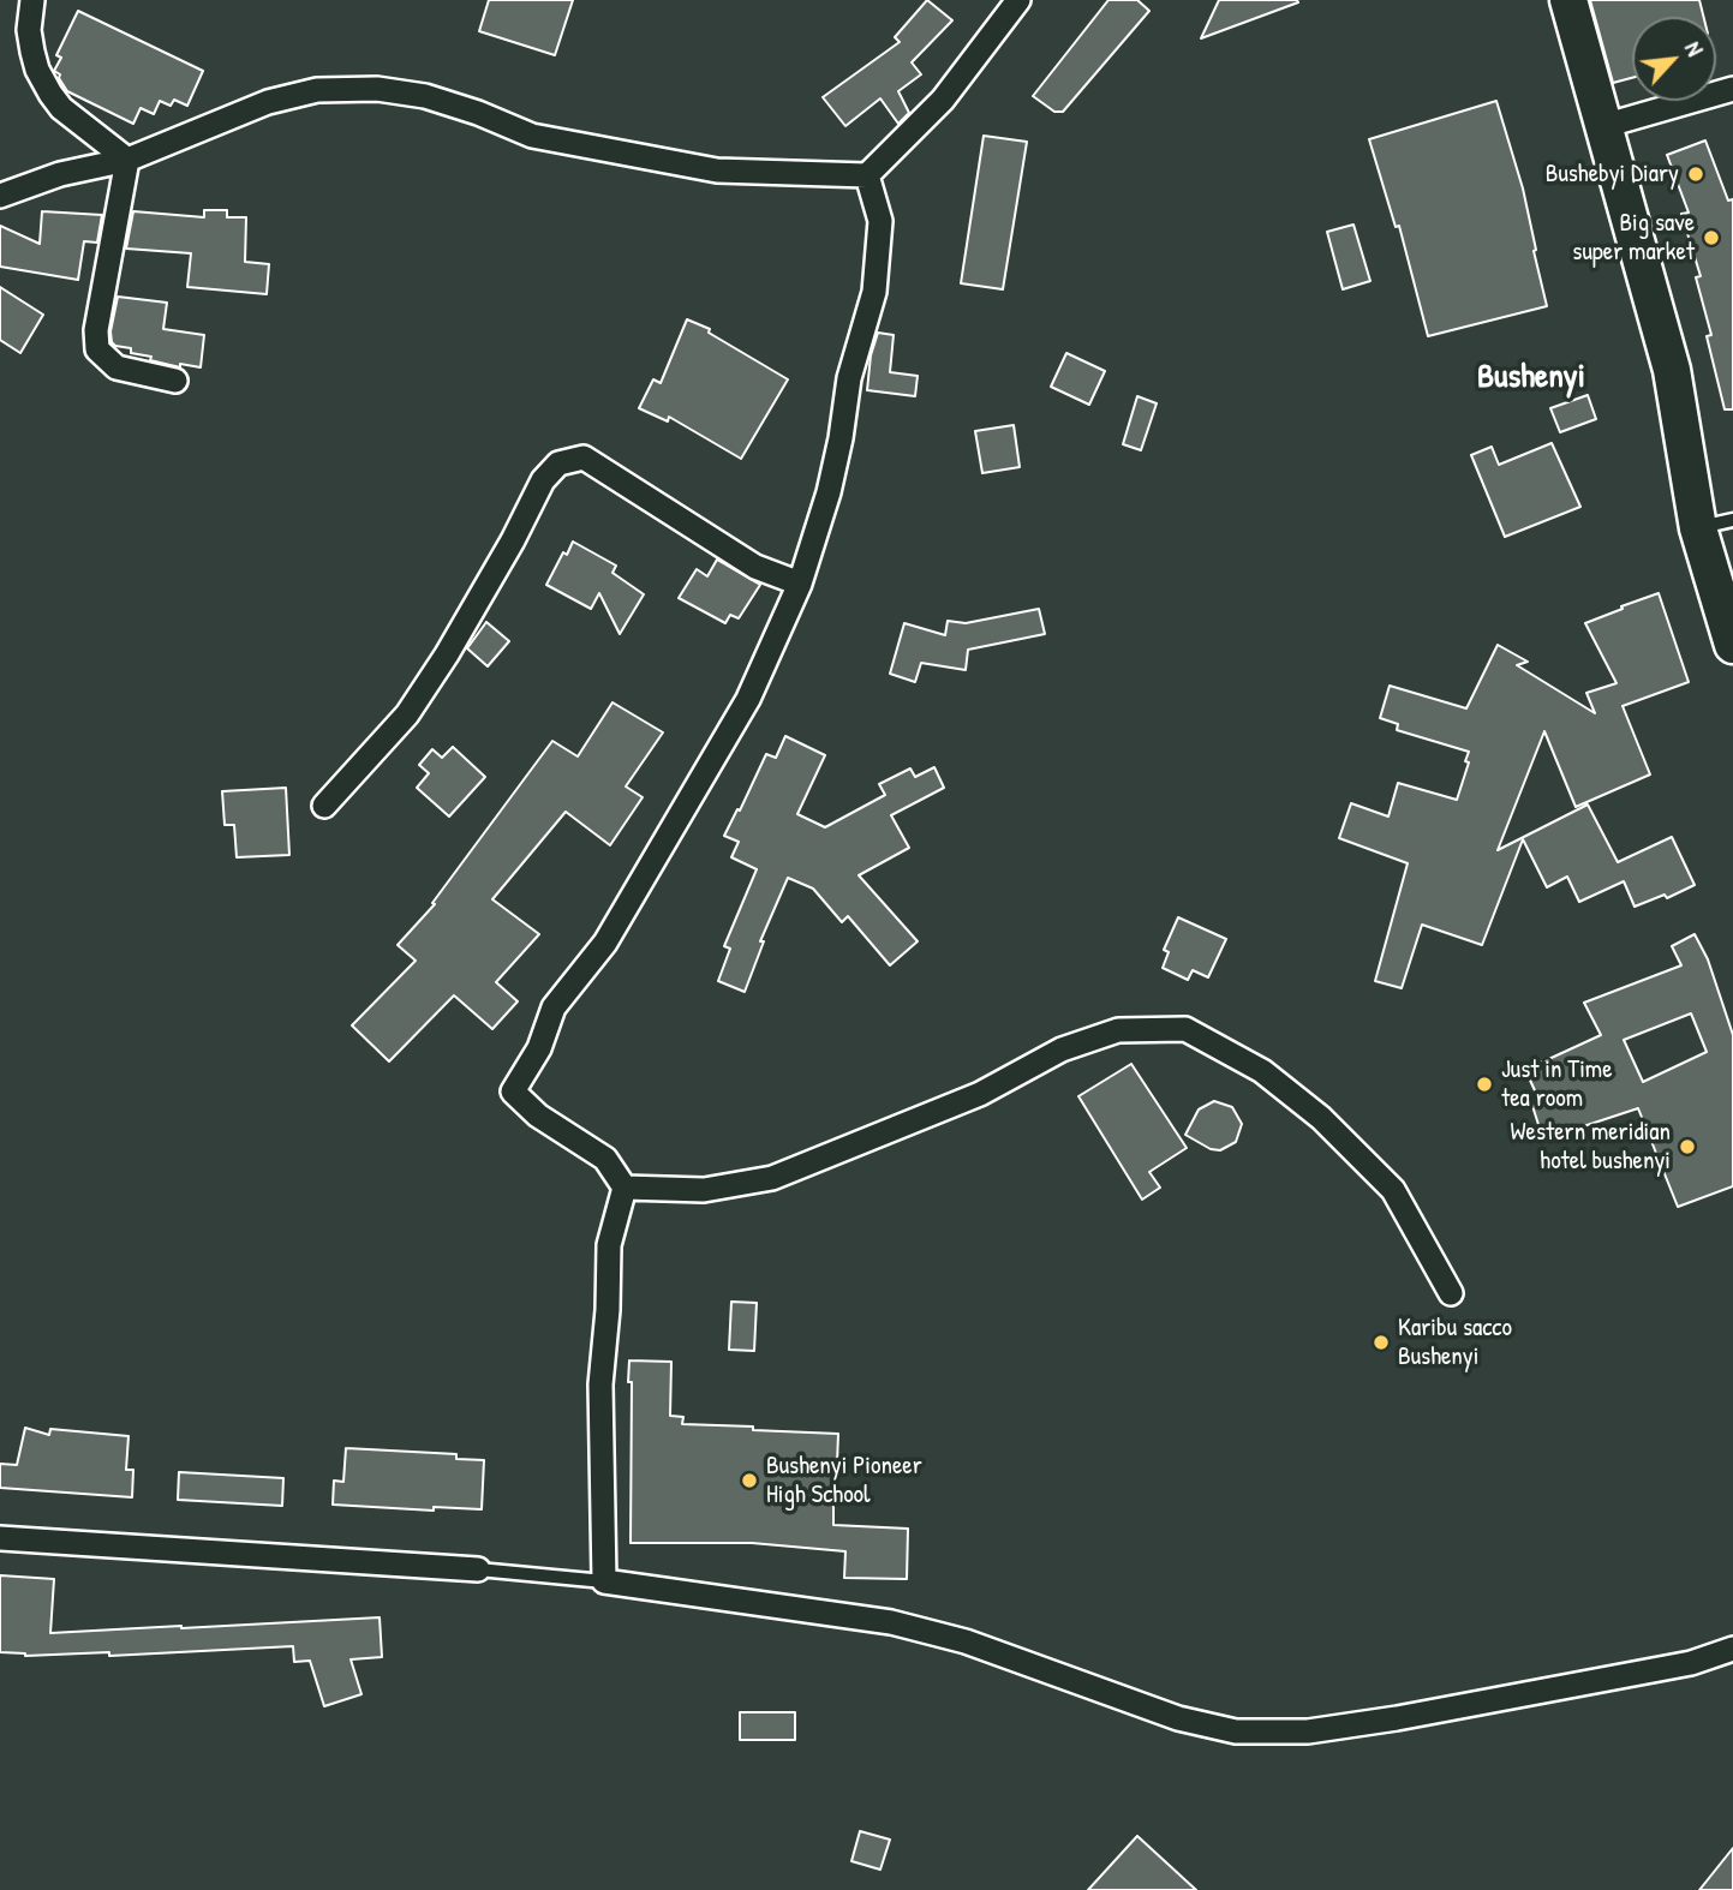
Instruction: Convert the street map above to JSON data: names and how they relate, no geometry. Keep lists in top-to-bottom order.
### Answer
{
  "districts": ["Bushenyi"],
  "places": [
    "Bushebyi Diary",
    "Big save super market",
    "Just in Time tea room",
    "Western meridian hotel bushenyi",
    "Karibu sacco Bushenyi",
    "Bushenyi Pioneer High School"
  ],
  "north": "top right"
}
